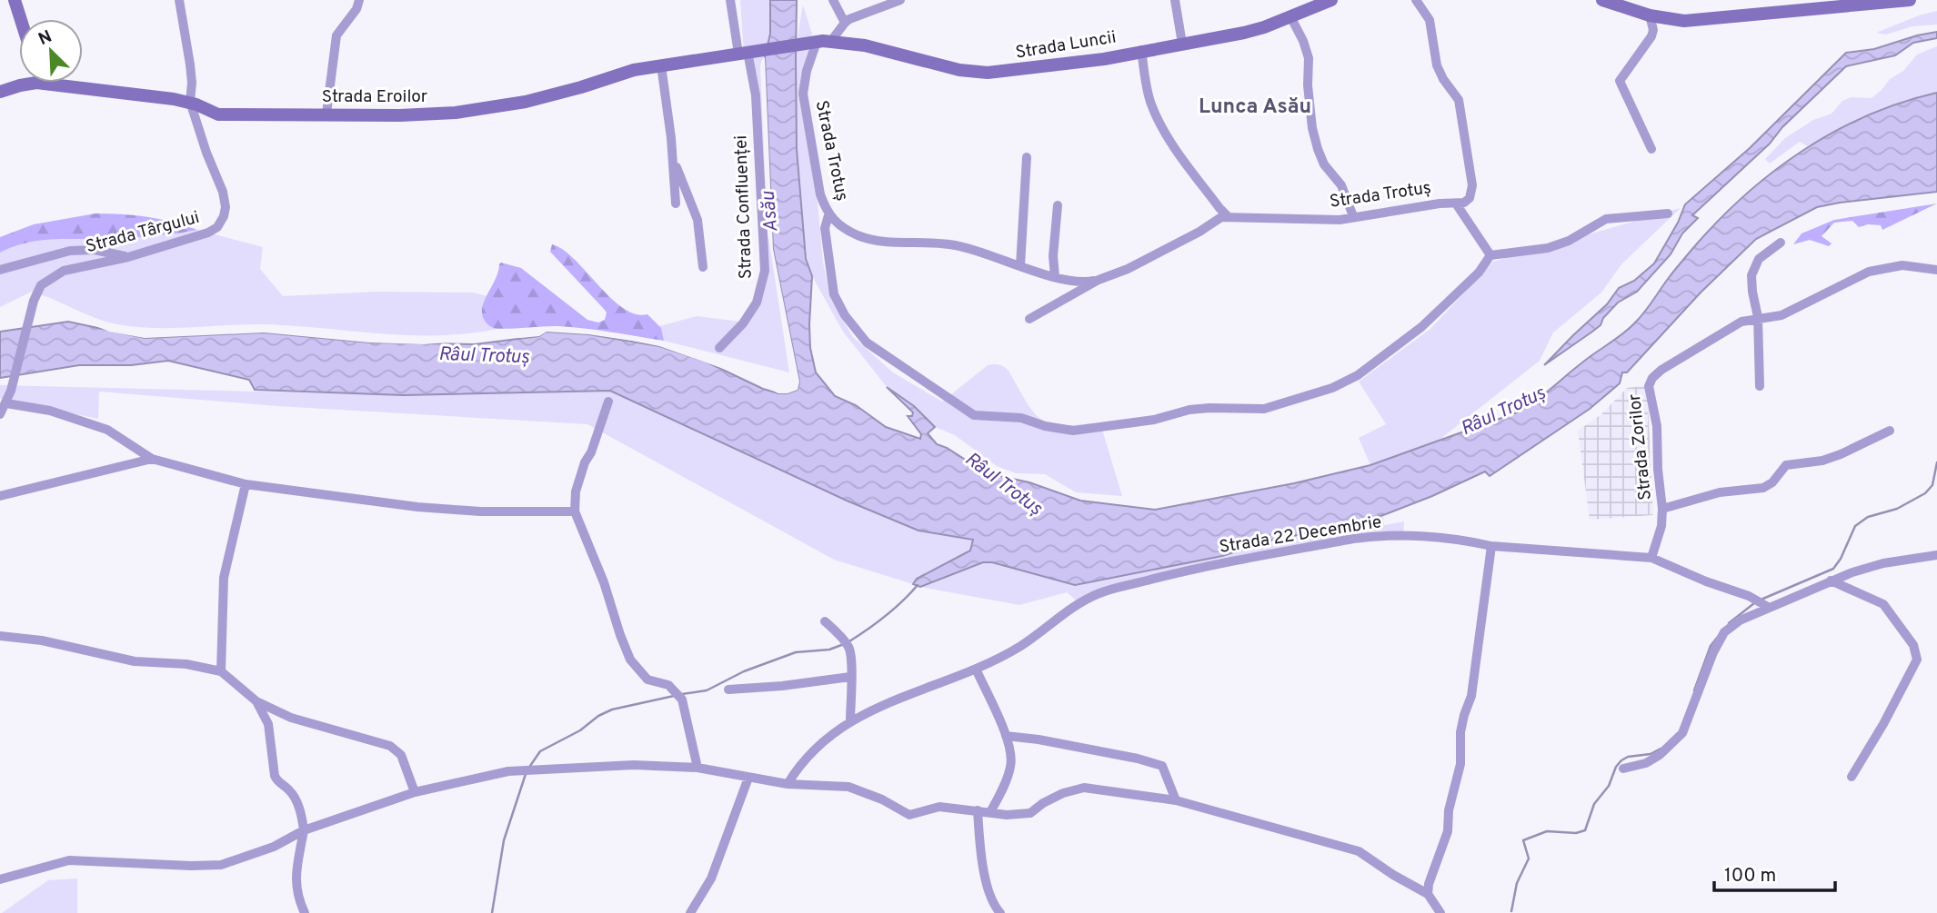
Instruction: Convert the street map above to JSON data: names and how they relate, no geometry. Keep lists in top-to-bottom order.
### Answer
{
  "streets": {
    "main road": ["Strada Luncii", "Strada Eroilor"],
    "street": [
      "Strada Trotuș",
      "Strada Confluenței",
      "Strada Târgului",
      "Strada Zorilor",
      "Strada 22 Decembrie"
    ]
  },
  "crossings": [
    ["Strada Luncii", "Strada Eroilor"],
    ["Strada Luncii", "Strada Trotuș"],
    ["Strada Luncii", "Strada Confluenței"],
    ["Strada Eroilor", "Strada Confluenței"],
    ["Strada Eroilor", "Strada Târgului"],
    ["Strada Zorilor", "Strada 22 Decembrie"]
  ],
  "districts": ["Lunca Asău"],
  "water": ["Asău", "Râul Trotuș"],
  "scale_bar": "100 m",
  "north": "top left"
}
